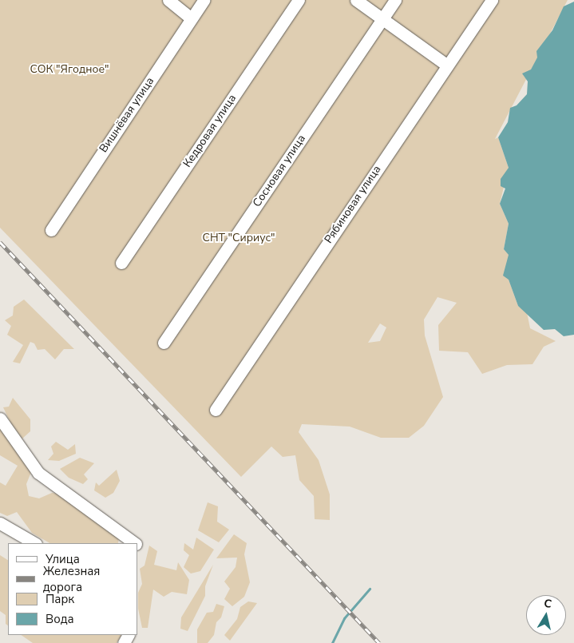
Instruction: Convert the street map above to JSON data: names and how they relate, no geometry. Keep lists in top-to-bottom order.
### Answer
{
  "streets": {
    "street": [
      "Вишнёвая улица",
      "Кедровая улица",
      "Сосновая улица",
      "Рябиновая улица"
    ]
  },
  "parks": ["СОК \"Ягодное\"", "СНТ \"Сириус\""],
  "legend": [
    "Улица",
    "Железная дорога",
    "Парк",
    "Вода"
  ],
  "north": "top"
}
